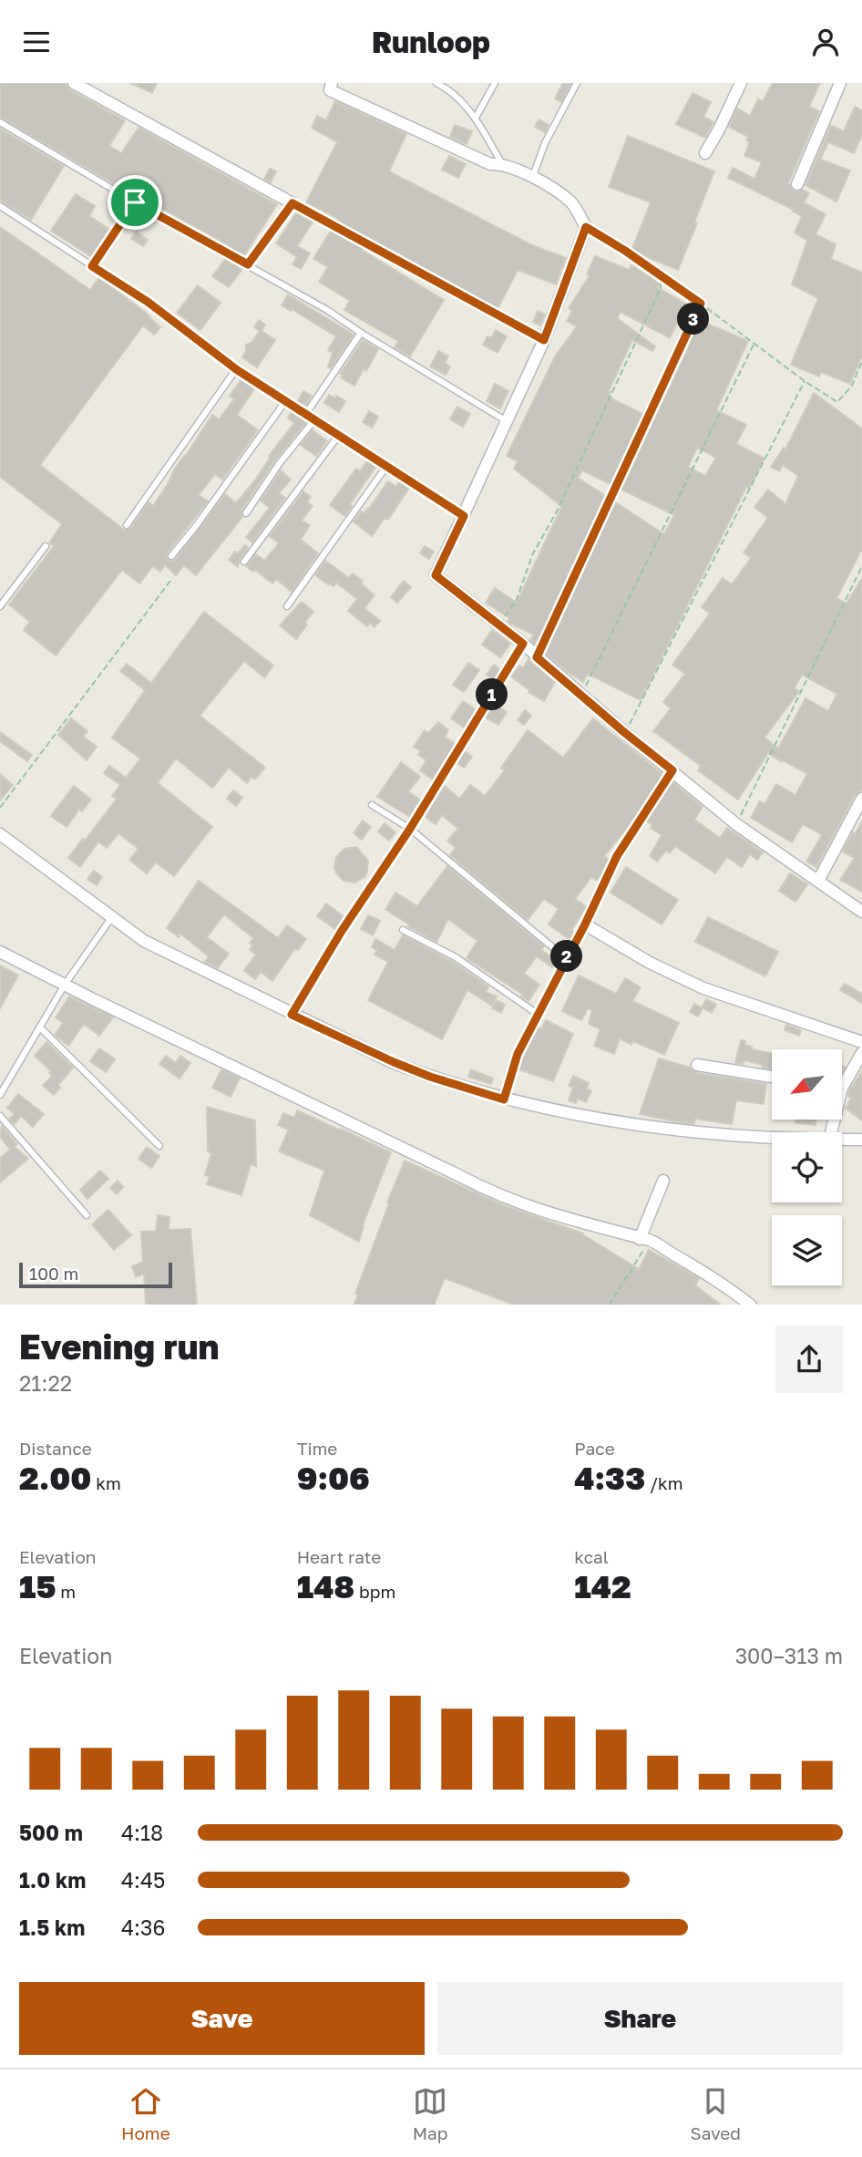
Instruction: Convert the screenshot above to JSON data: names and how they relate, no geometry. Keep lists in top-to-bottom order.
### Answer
{
  "scale_bar": "100 m",
  "north": "bottom left",
  "page": {
    "header": "Runloop",
    "pins": ["3", "1", "2"],
    "scale": "100 m",
    "heading": ["Evening run", "21:22"],
    "stats": [
      ["Distance", "2.00 km"],
      ["Time", "9:06"],
      ["Pace", "4:33 /km"],
      ["Elevation", "15 m"],
      ["Heart rate", "148 bpm"],
      ["kcal", "142"]
    ],
    "chart": ["Elevation", "300–313 m"],
    "list": [
      {
        "name": "500 m",
        "note": "4:18"
      },
      {
        "name": "1.0 km",
        "note": "4:45"
      },
      {
        "name": "1.5 km",
        "note": "4:36"
      }
    ],
    "buttons": ["Save", "Share"],
    "tabs": ["Home", "Map", "Saved"]
  }
}
